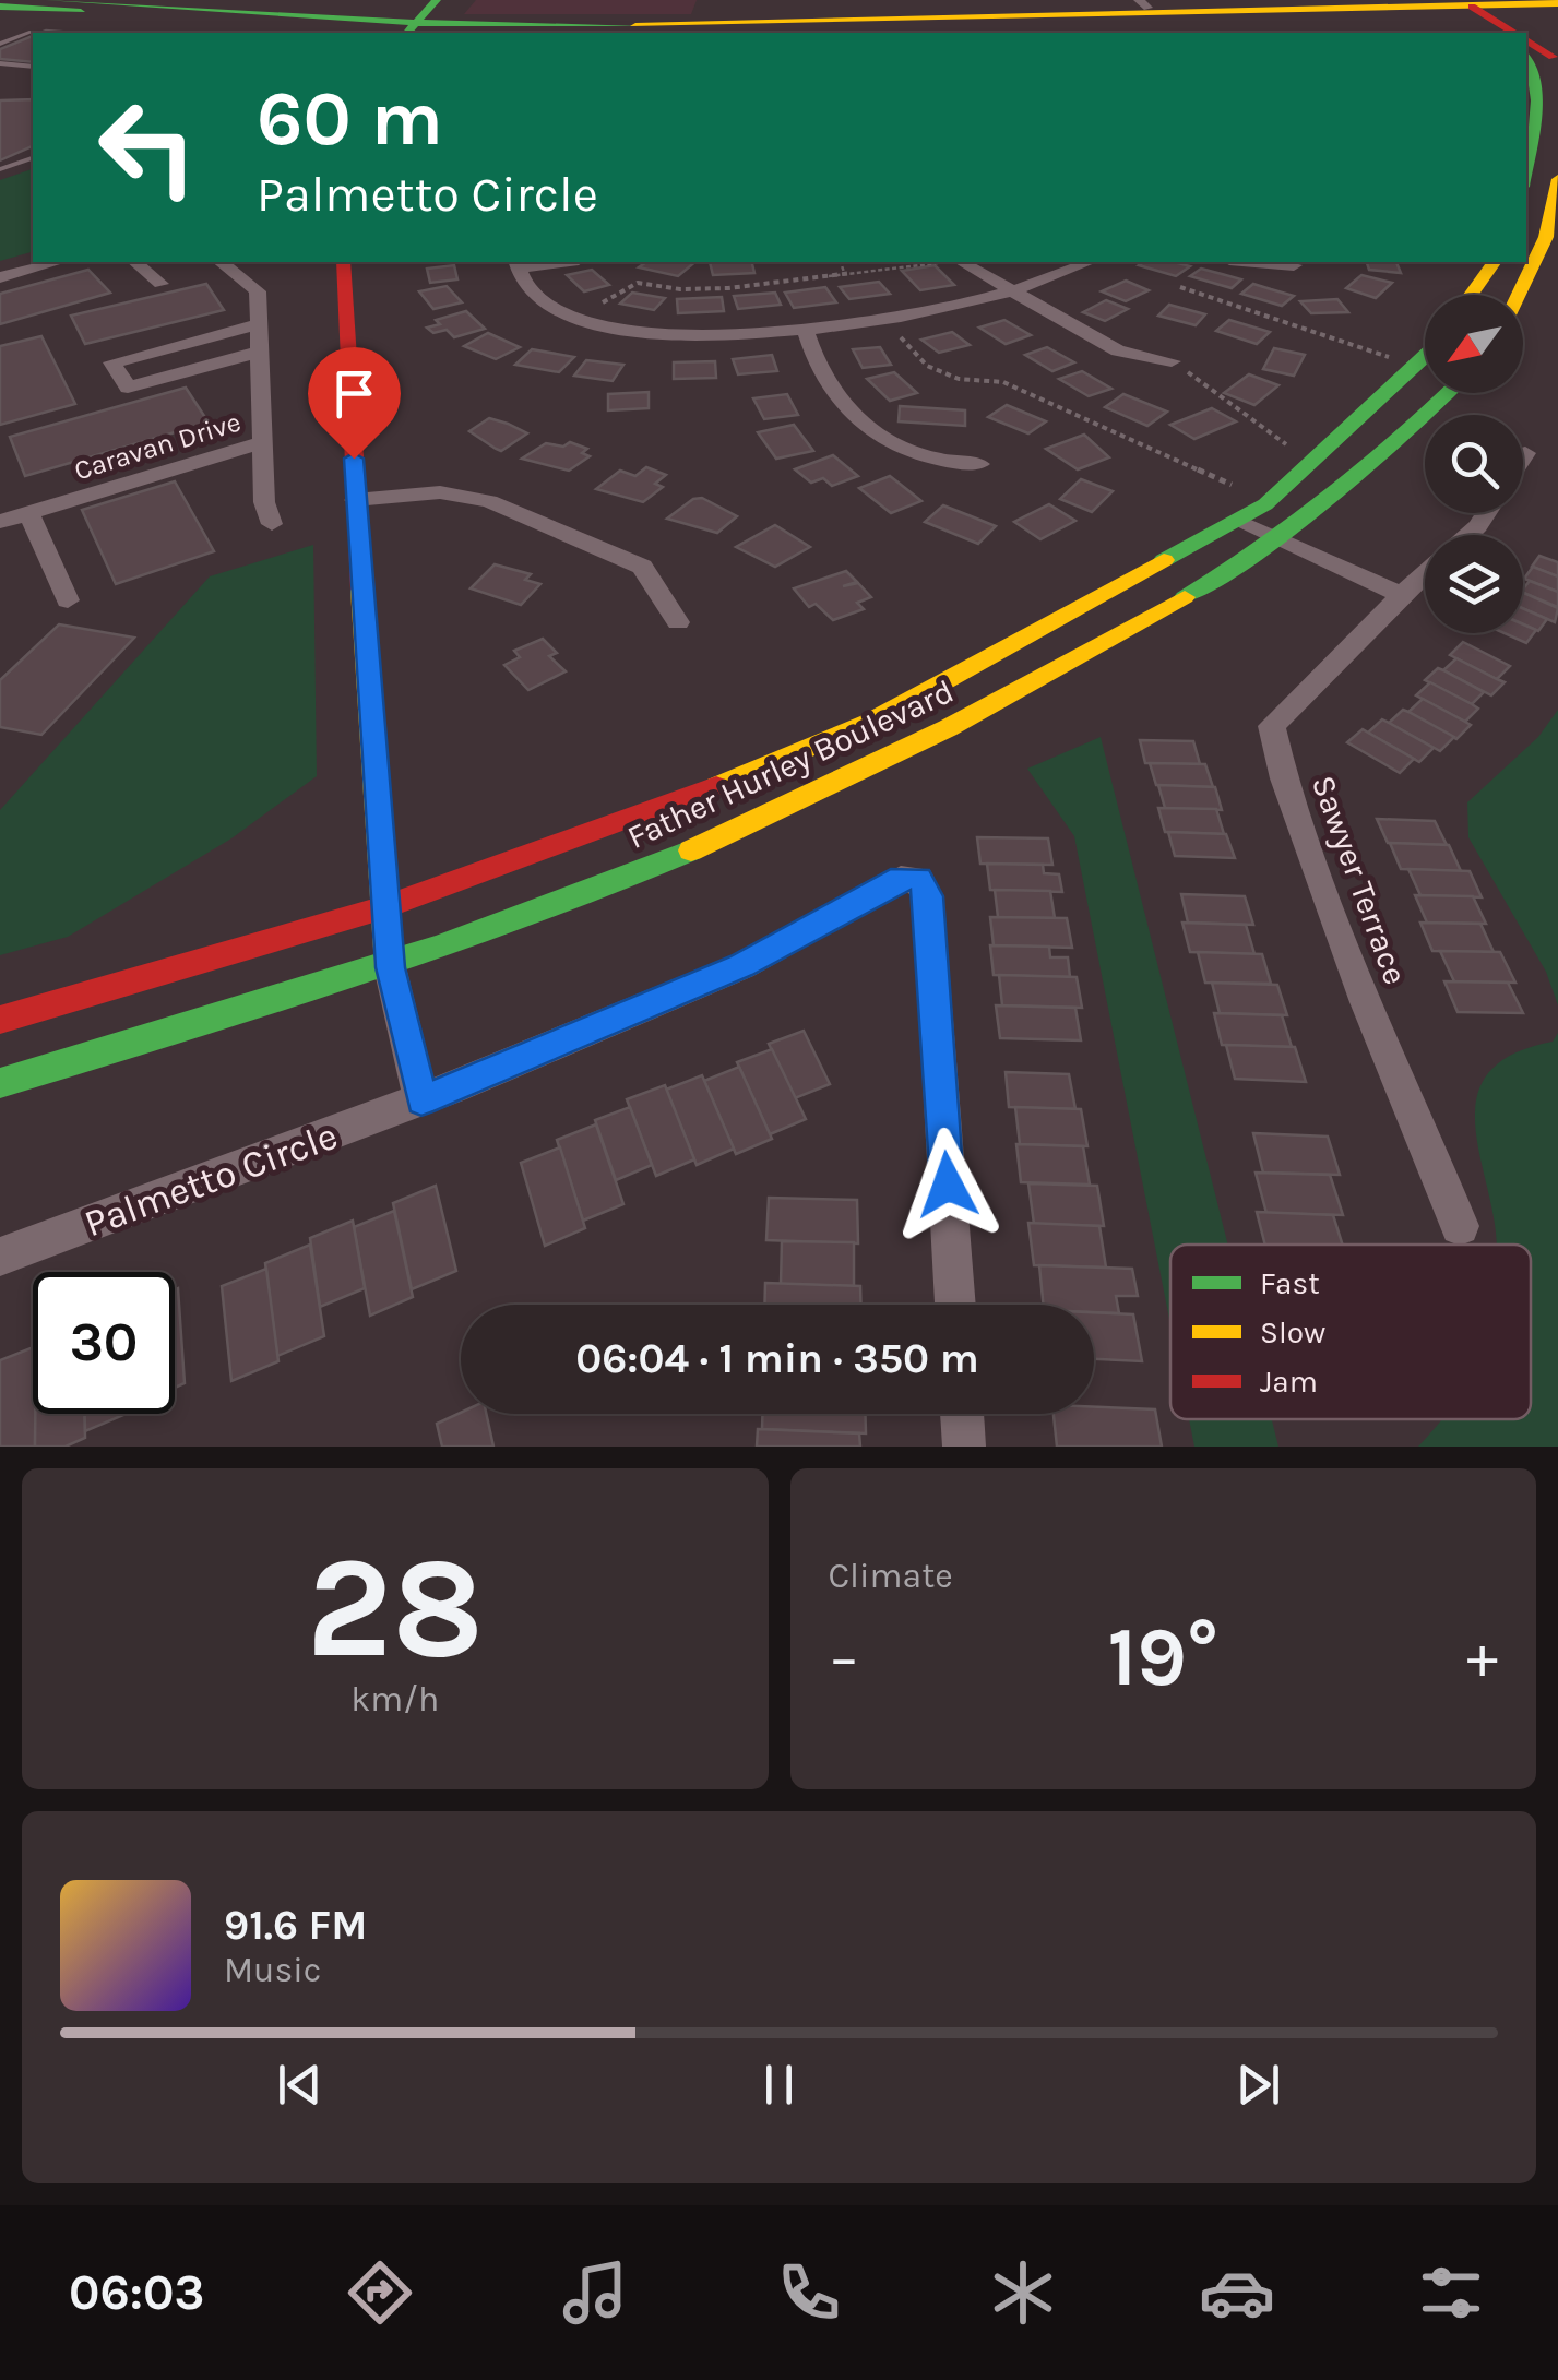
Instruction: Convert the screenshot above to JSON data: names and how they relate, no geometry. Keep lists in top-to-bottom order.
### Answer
{
  "streets": {
    "main road": ["Father Hurley Boulevard"],
    "street": ["Caravan Drive", "Sawyer Terrace", "Palmetto Circle"]
  },
  "legend": ["Fast", "Slow", "Jam"],
  "north": "bottom left",
  "page": {
    "turn": ["60 m", "Palmetto Circle"],
    "limit": "30",
    "trip": "06:04 · 1 min · 350 m",
    "tile": [
      ["28", "km/h"],
      "Climate"
    ],
    "heat": ["−", "19°", "+"],
    "song": ["91.6 FM", "Music"],
    "tabs": "06:03"
  }
}
